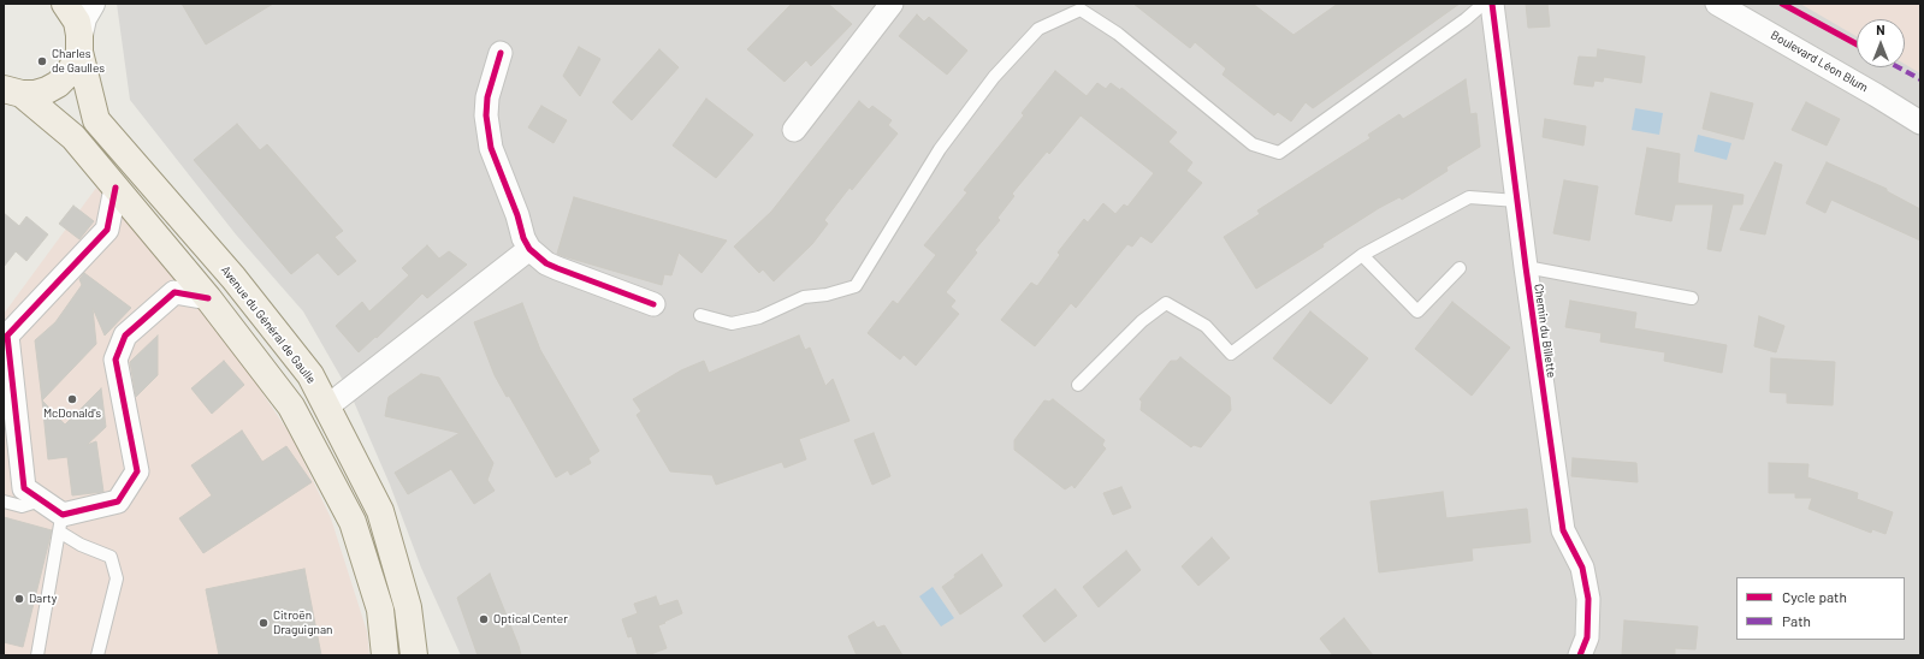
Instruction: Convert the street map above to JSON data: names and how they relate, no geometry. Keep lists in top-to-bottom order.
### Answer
{
  "streets": {
    "main road": ["Avenue du Général de Gaulle"],
    "street": ["Boulevard Léon Blum", "Chemin du Billette"]
  },
  "places": [
    "Charles de Gaulles",
    "McDonald's",
    "Darty",
    "Optical Center",
    "Citroën Draguignan"
  ],
  "legend": ["Cycle path", "Path"],
  "north": "top"
}
